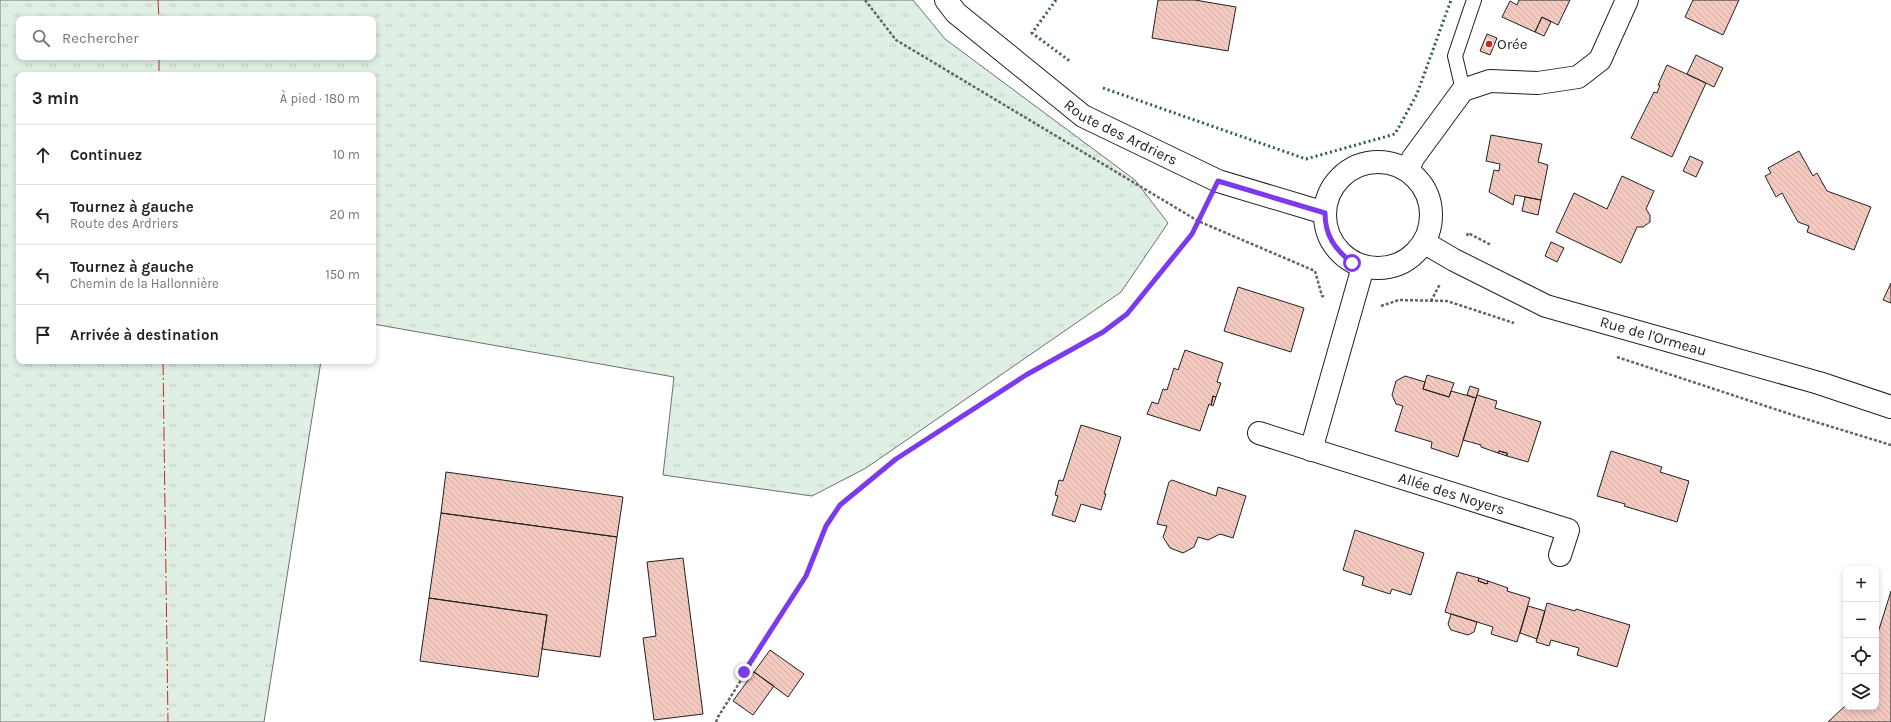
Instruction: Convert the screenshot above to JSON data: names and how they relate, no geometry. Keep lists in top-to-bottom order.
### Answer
{
  "streets": {
    "street": ["Route des Ardriers", "Rue de l'Ormeau", "Allée des Noyers"]
  },
  "crossings": [
    ["Route des Ardriers", "Rue de l'Ormeau"]
  ],
  "places": ["Orée"],
  "page": {
    "search": "Rechercher",
    "heading": ["3 min", "À pied · 180 m"],
    "list": [
      ["Continuez", "10 m"],
      ["Tournez à gauche", "Route des Ardriers", "20 m"],
      ["Tournez à gauche", "Chemin de la Hallonnière", "150 m"],
      "Arrivée à destination"
    ],
    "map_buttons": ["+", "−"]
  }
}
